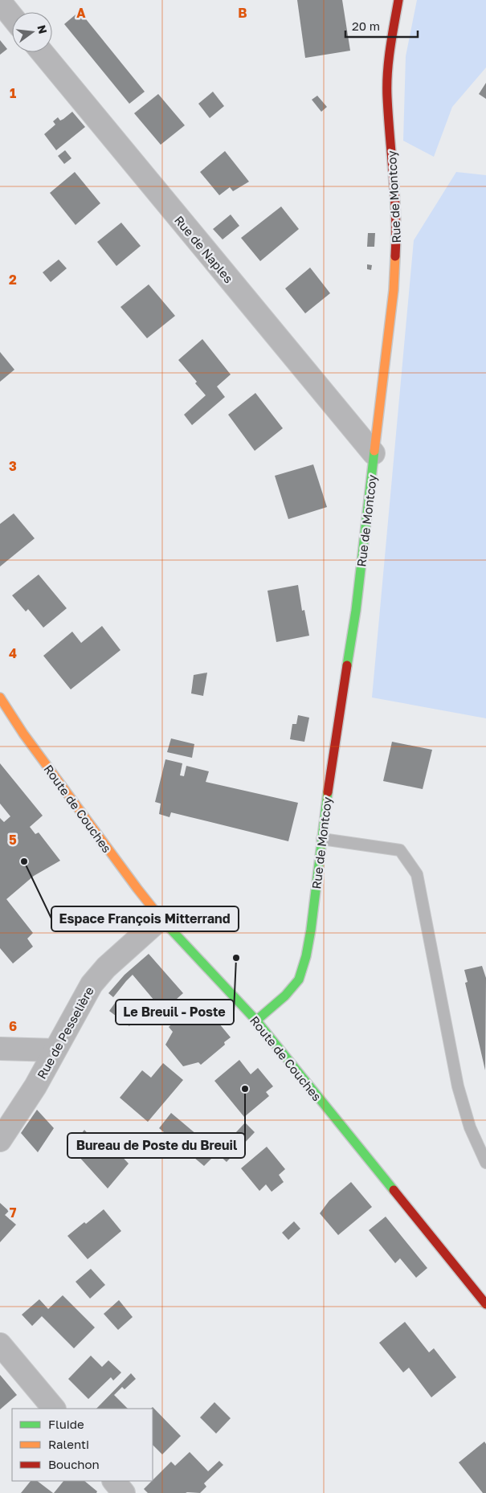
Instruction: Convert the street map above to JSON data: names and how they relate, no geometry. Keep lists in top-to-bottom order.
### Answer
{
  "streets": {
    "street": [
      "Rue de Montcoy",
      "Rue de Naples",
      "Route de Couches",
      "Rue de Pesselière"
    ]
  },
  "crossings": [
    ["Rue de Montcoy", "Rue de Naples"],
    ["Rue de Montcoy", "Route de Couches"],
    ["Route de Couches", "Rue de Pesselière"]
  ],
  "places": ["Espace François Mitterrand", "Le Breuil - Poste", "Bureau de Poste du Breuil"],
  "legend": ["Fluide", "Ralenti", "Bouchon"],
  "scale_bar": "20 m",
  "north": "right",
  "grid": {
    "columns": ["A", "B"],
    "rows": [
      "1",
      "2",
      "3",
      "4",
      "5",
      "6",
      "7"
    ]
  }
}
